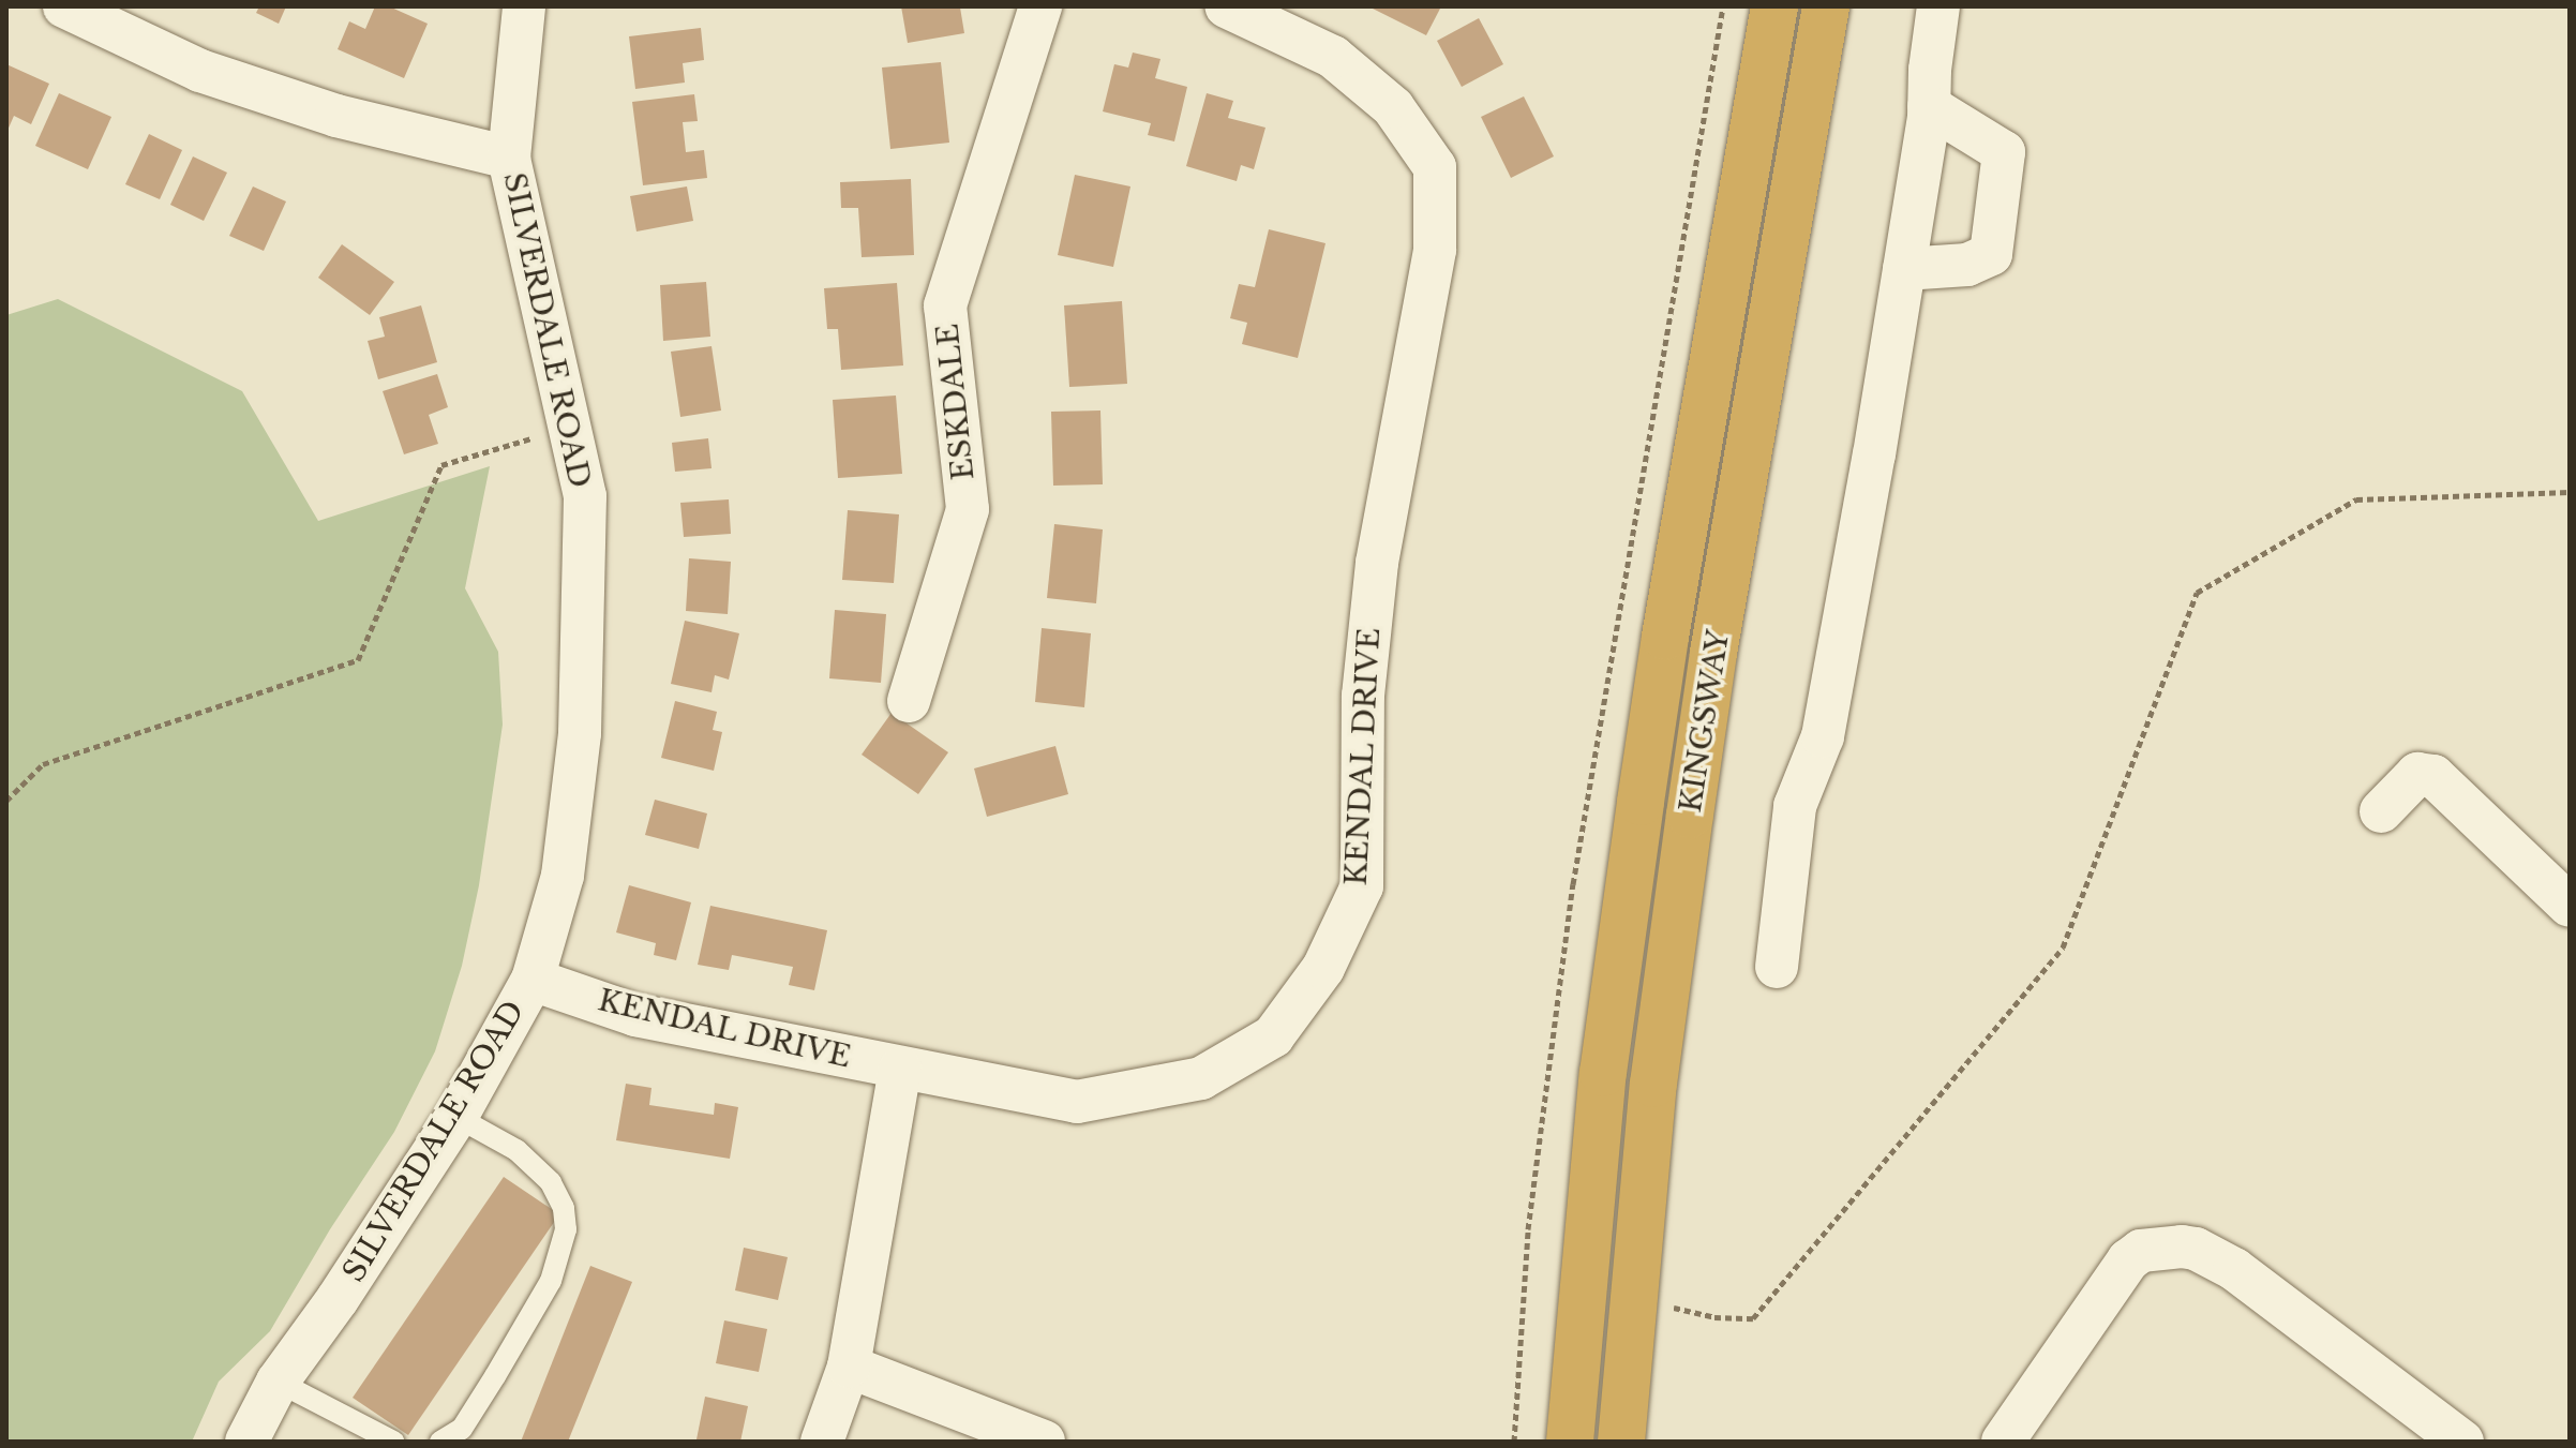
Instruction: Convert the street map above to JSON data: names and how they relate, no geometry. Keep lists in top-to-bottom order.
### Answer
{
  "streets": {
    "highway": ["KINGSWAY"],
    "street": ["SILVERDALE ROAD", "ESKDALE", "KENDAL DRIVE"]
  },
  "crossings": [
    ["SILVERDALE ROAD", "KENDAL DRIVE"]
  ]
}
